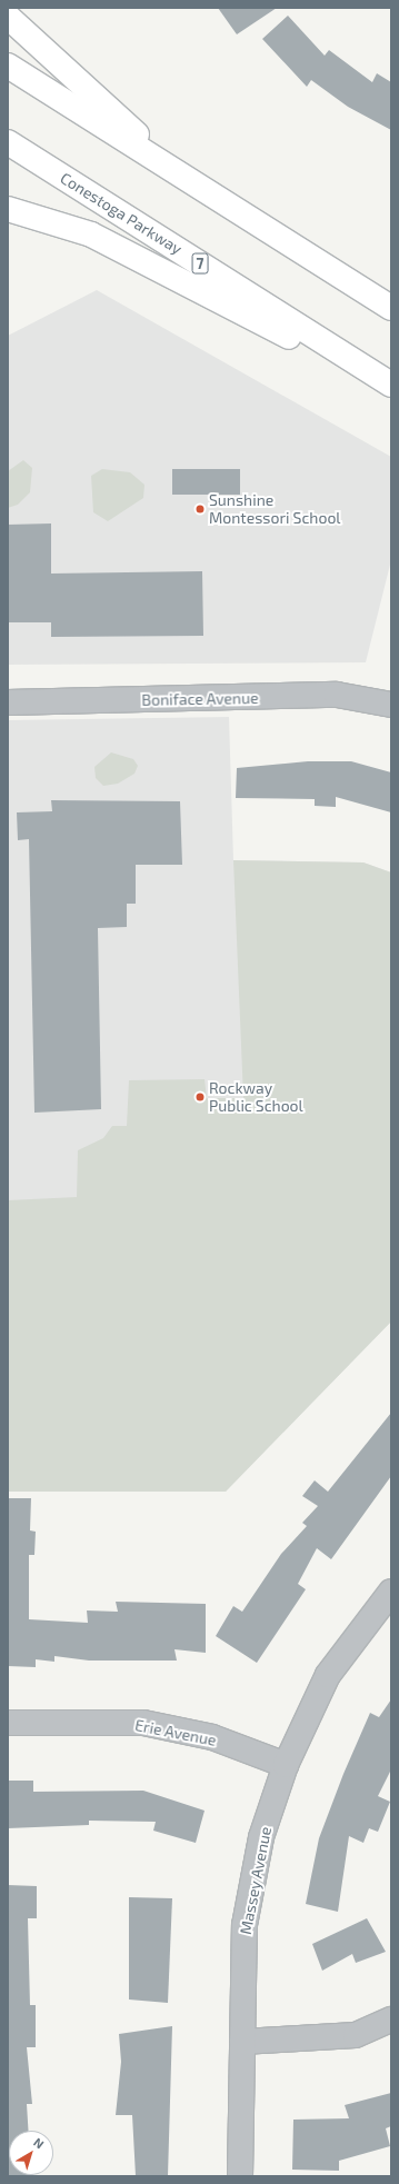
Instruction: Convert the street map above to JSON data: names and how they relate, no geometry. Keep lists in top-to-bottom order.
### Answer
{
  "streets": {
    "highway": ["Conestoga Parkway", "7"],
    "street": ["Boniface Avenue", "Erie Avenue", "Massey Avenue"]
  },
  "crossings": [
    ["Erie Avenue", "Massey Avenue"]
  ],
  "places": ["Sunshine Montessori School", "Rockway Public School"],
  "north": "top right"
}
